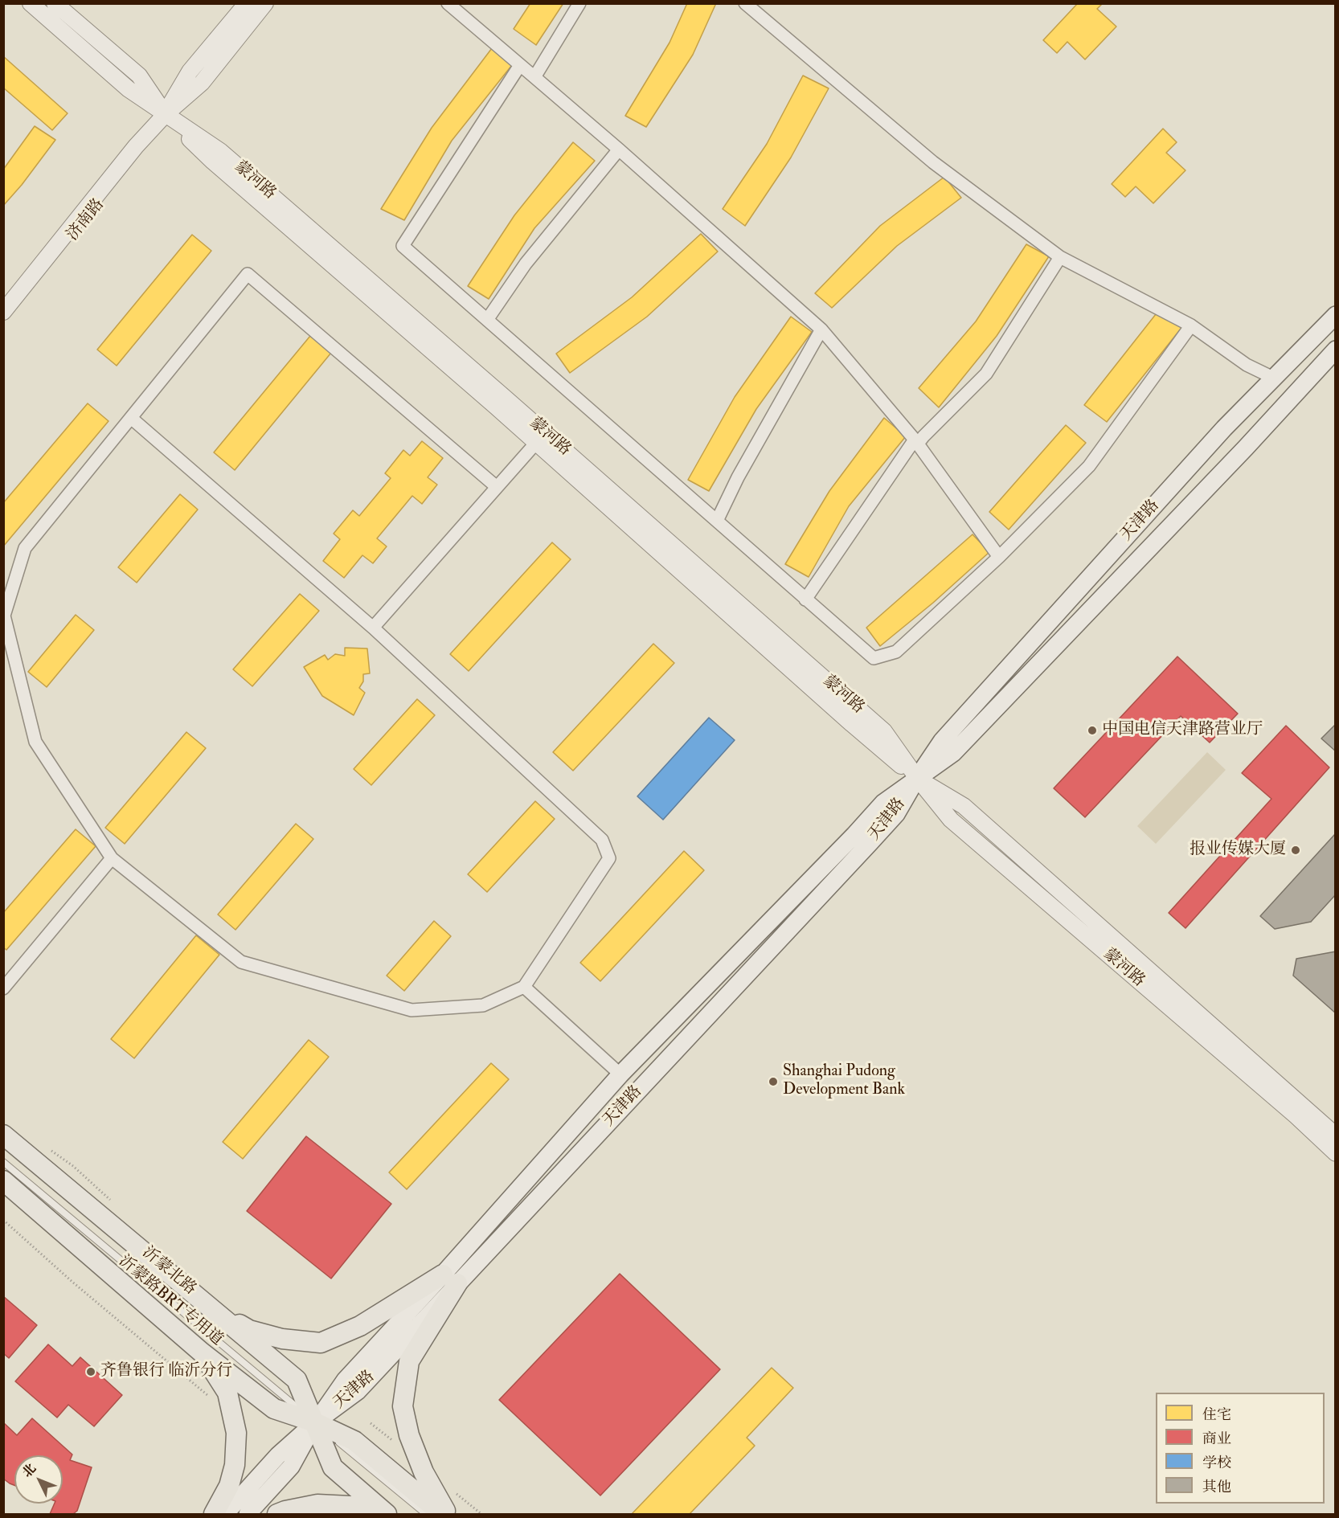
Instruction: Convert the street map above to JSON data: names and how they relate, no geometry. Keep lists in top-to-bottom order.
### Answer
{
  "streets": {
    "main road": ["天津路", "沂蒙北路"],
    "street": ["蒙河路", "济南路"],
    "lane": ["沂蒙路BRT专用道"]
  },
  "crossings": [
    ["蒙河路", "济南路"],
    ["蒙河路", "天津路"],
    ["天津路", "沂蒙北路"],
    ["天津路", "沂蒙路BRT专用道"],
    ["沂蒙北路", "沂蒙路BRT专用道"]
  ],
  "places": [
    "中国电信天津路营业厅",
    "报业传媒大厦",
    "Shanghai Pudong Development Bank",
    "齐鲁银行 临沂分行"
  ],
  "legend": [
    "住宅",
    "商业",
    "学校",
    "其他"
  ],
  "north": "top left"
}
